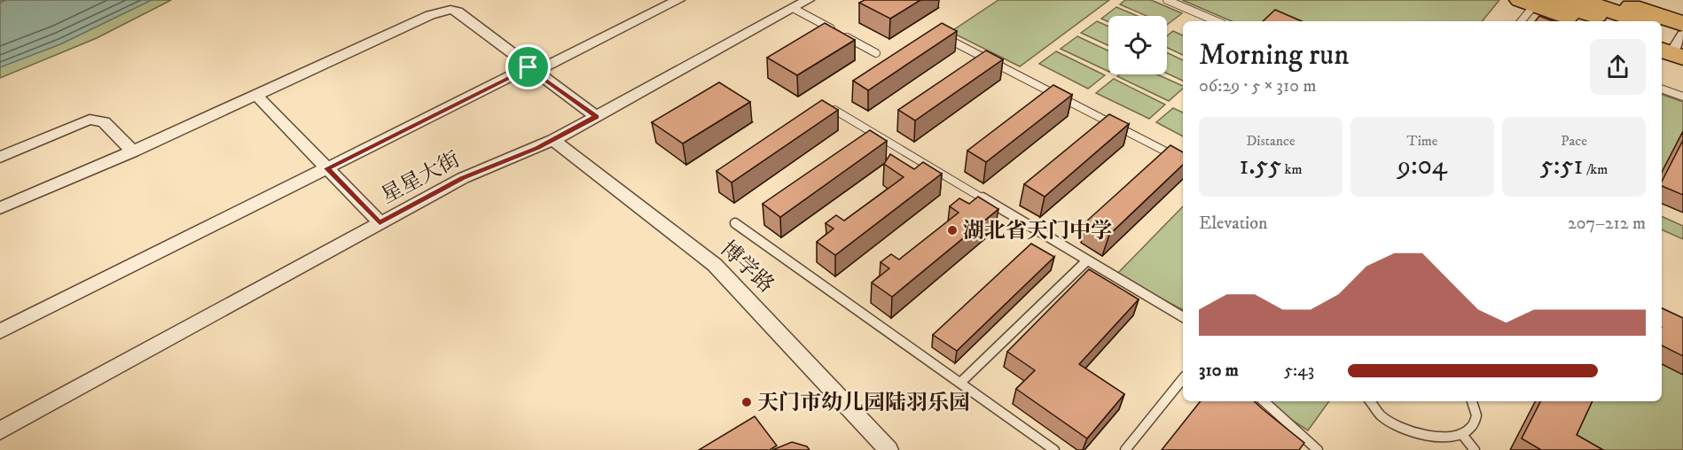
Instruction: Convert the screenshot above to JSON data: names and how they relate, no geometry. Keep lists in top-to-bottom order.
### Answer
{
  "streets": {
    "street": ["星星大街", "博学路"]
  },
  "crossings": [
    ["星星大街", "博学路"]
  ],
  "places": ["湖北省天门中学", "天门市幼儿园陆羽乐园"],
  "page": {
    "heading": ["Morning run", "06:29 · 5 × 310 m"],
    "stats": [
      ["Distance", "1.55 km"],
      ["Time", "9:04"],
      ["Pace", "5:51 /km"]
    ],
    "chart": ["Elevation", "207–212 m"],
    "list": [
      {
        "name": "310 m",
        "note": "5:43"
      }
    ]
  }
}
